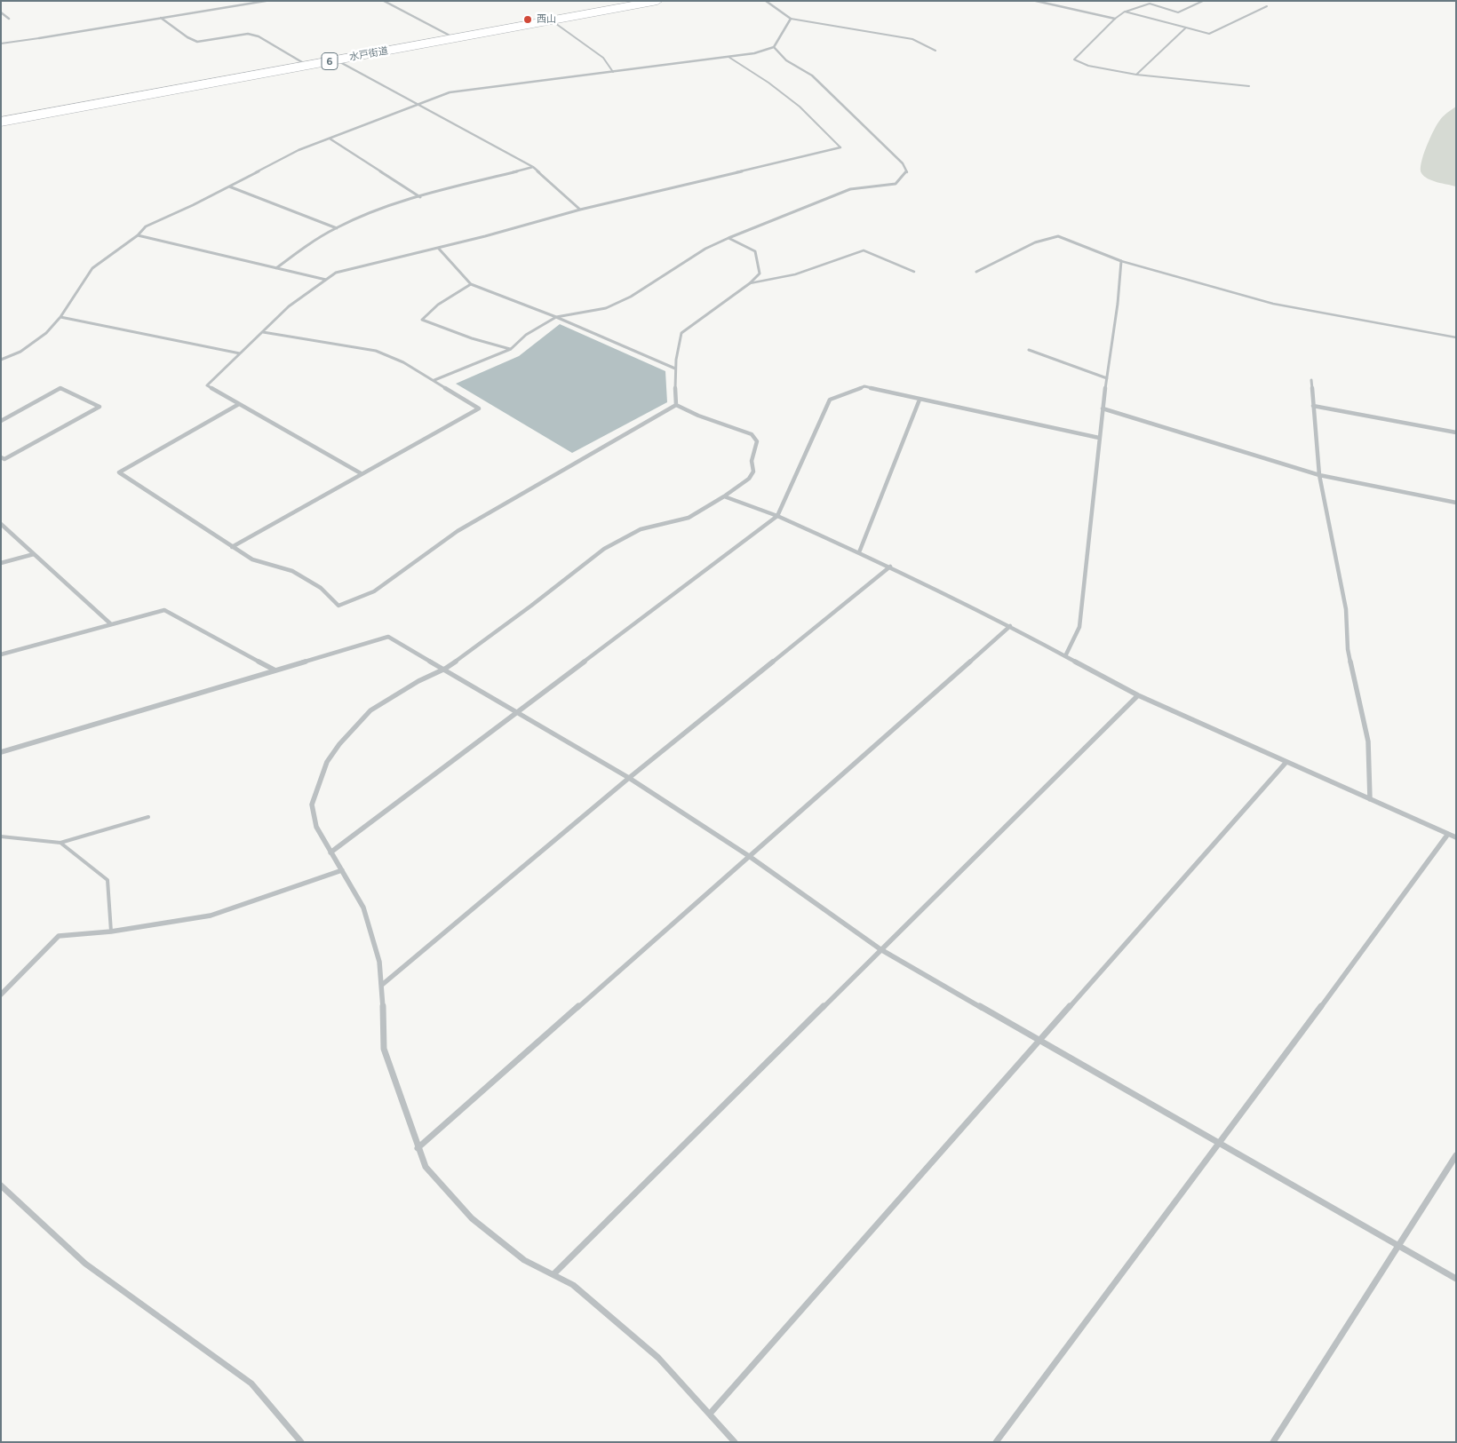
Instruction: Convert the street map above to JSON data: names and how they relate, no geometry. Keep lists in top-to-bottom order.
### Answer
{
  "streets": {
    "highway": ["水戸街道", "6"]
  },
  "places": ["西山"]
}
